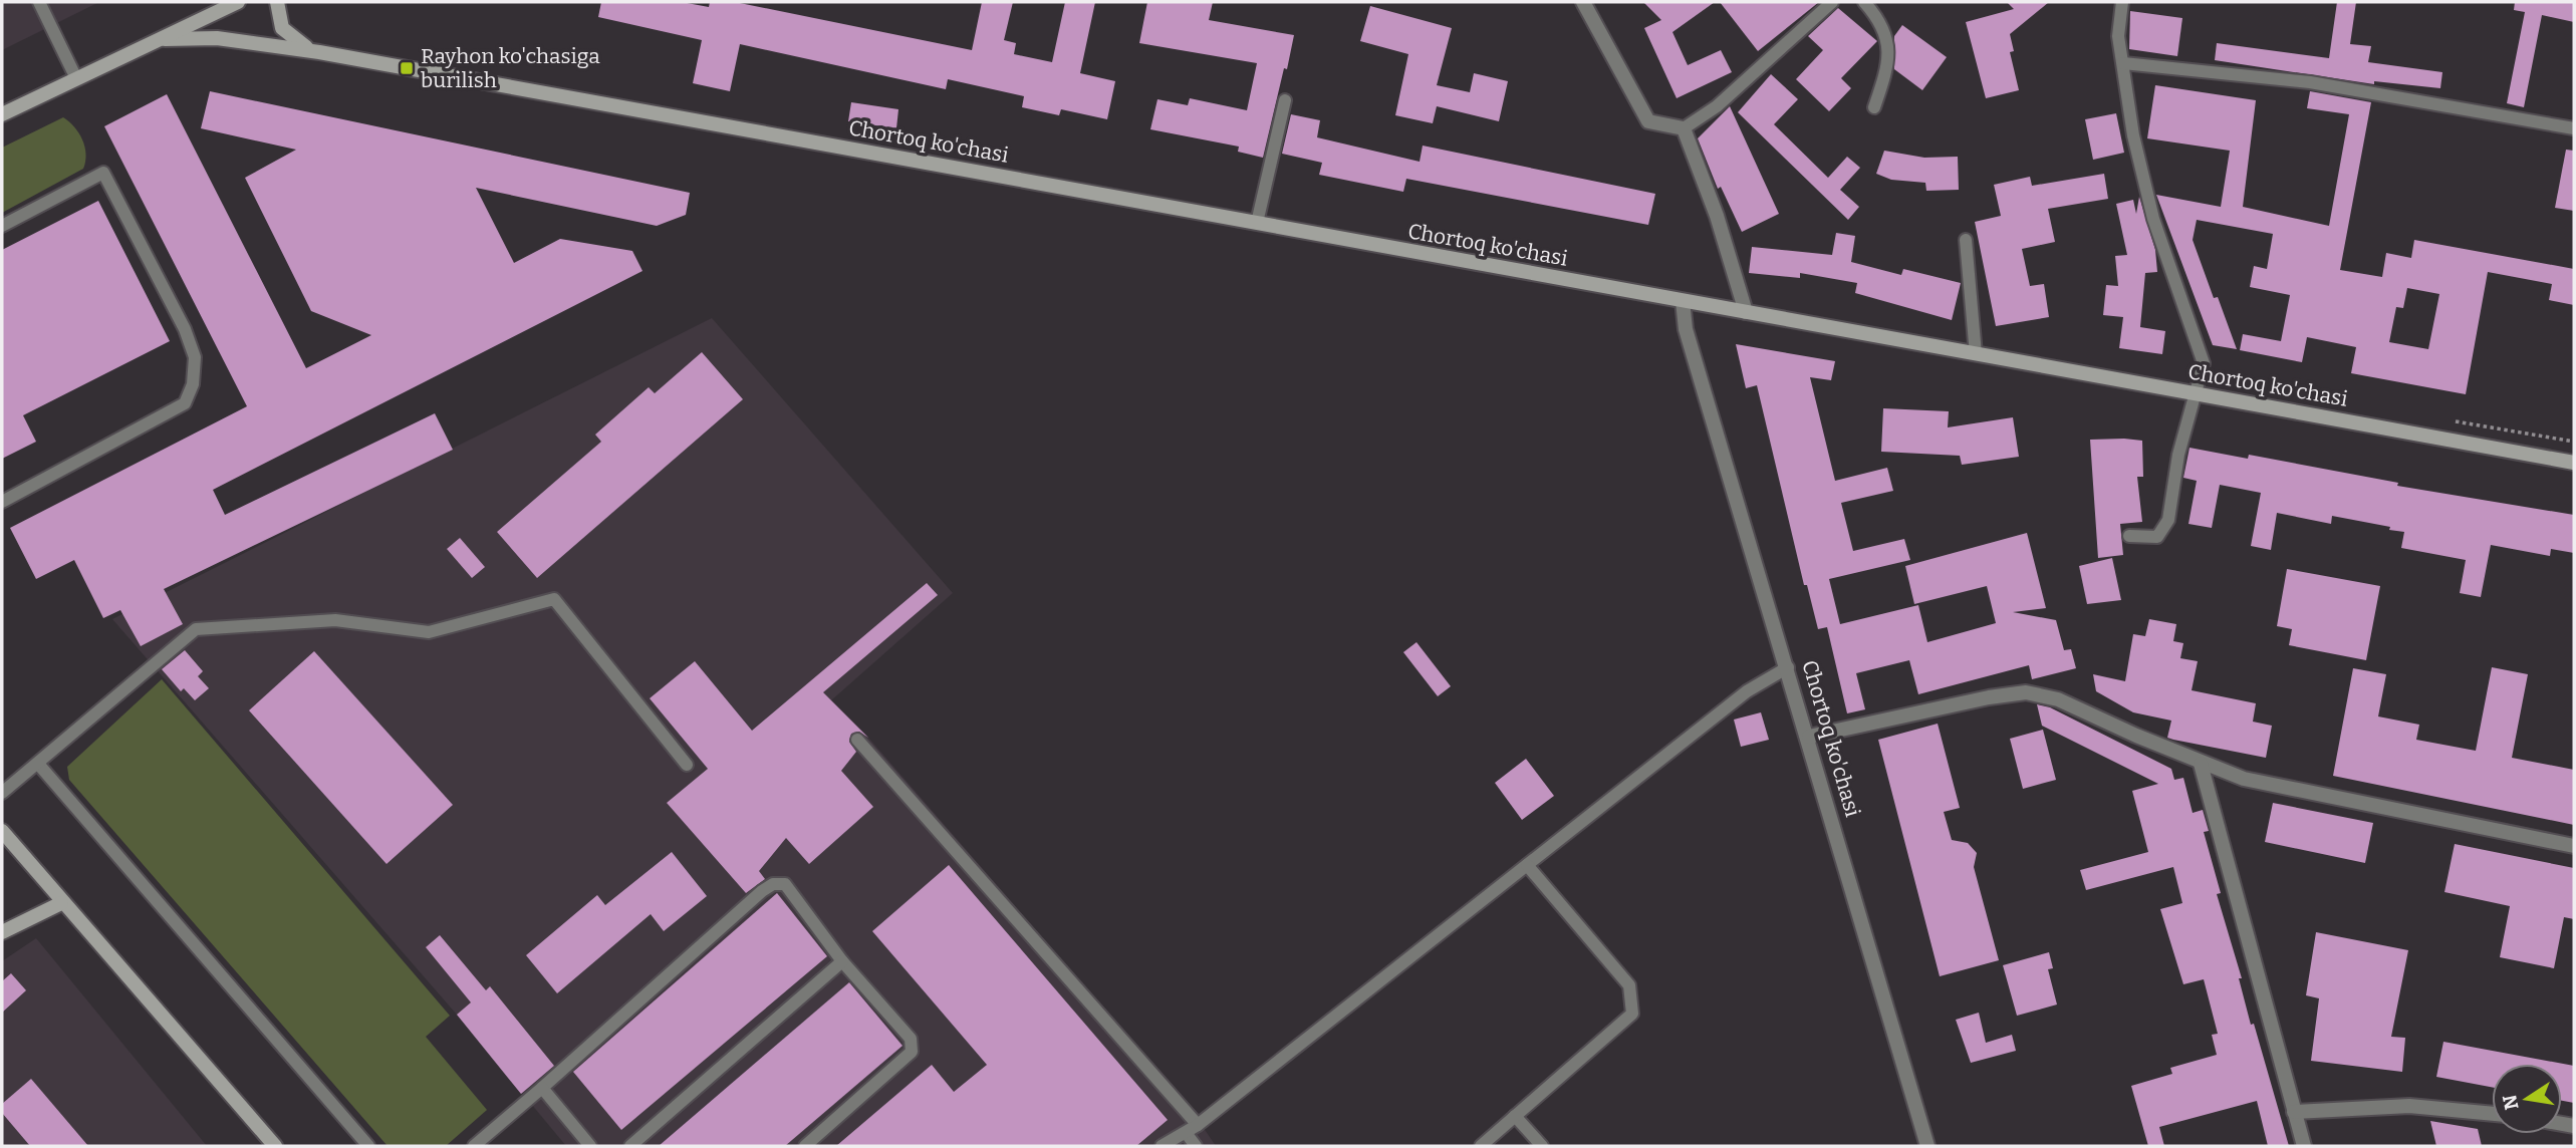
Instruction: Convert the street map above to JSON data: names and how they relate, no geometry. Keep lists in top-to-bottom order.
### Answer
{
  "streets": {
    "street": ["Chortoq ko'chasi"]
  },
  "places": {
    "transit": ["Rayhon ko'chasiga burilish"]
  },
  "north": "left"
}
